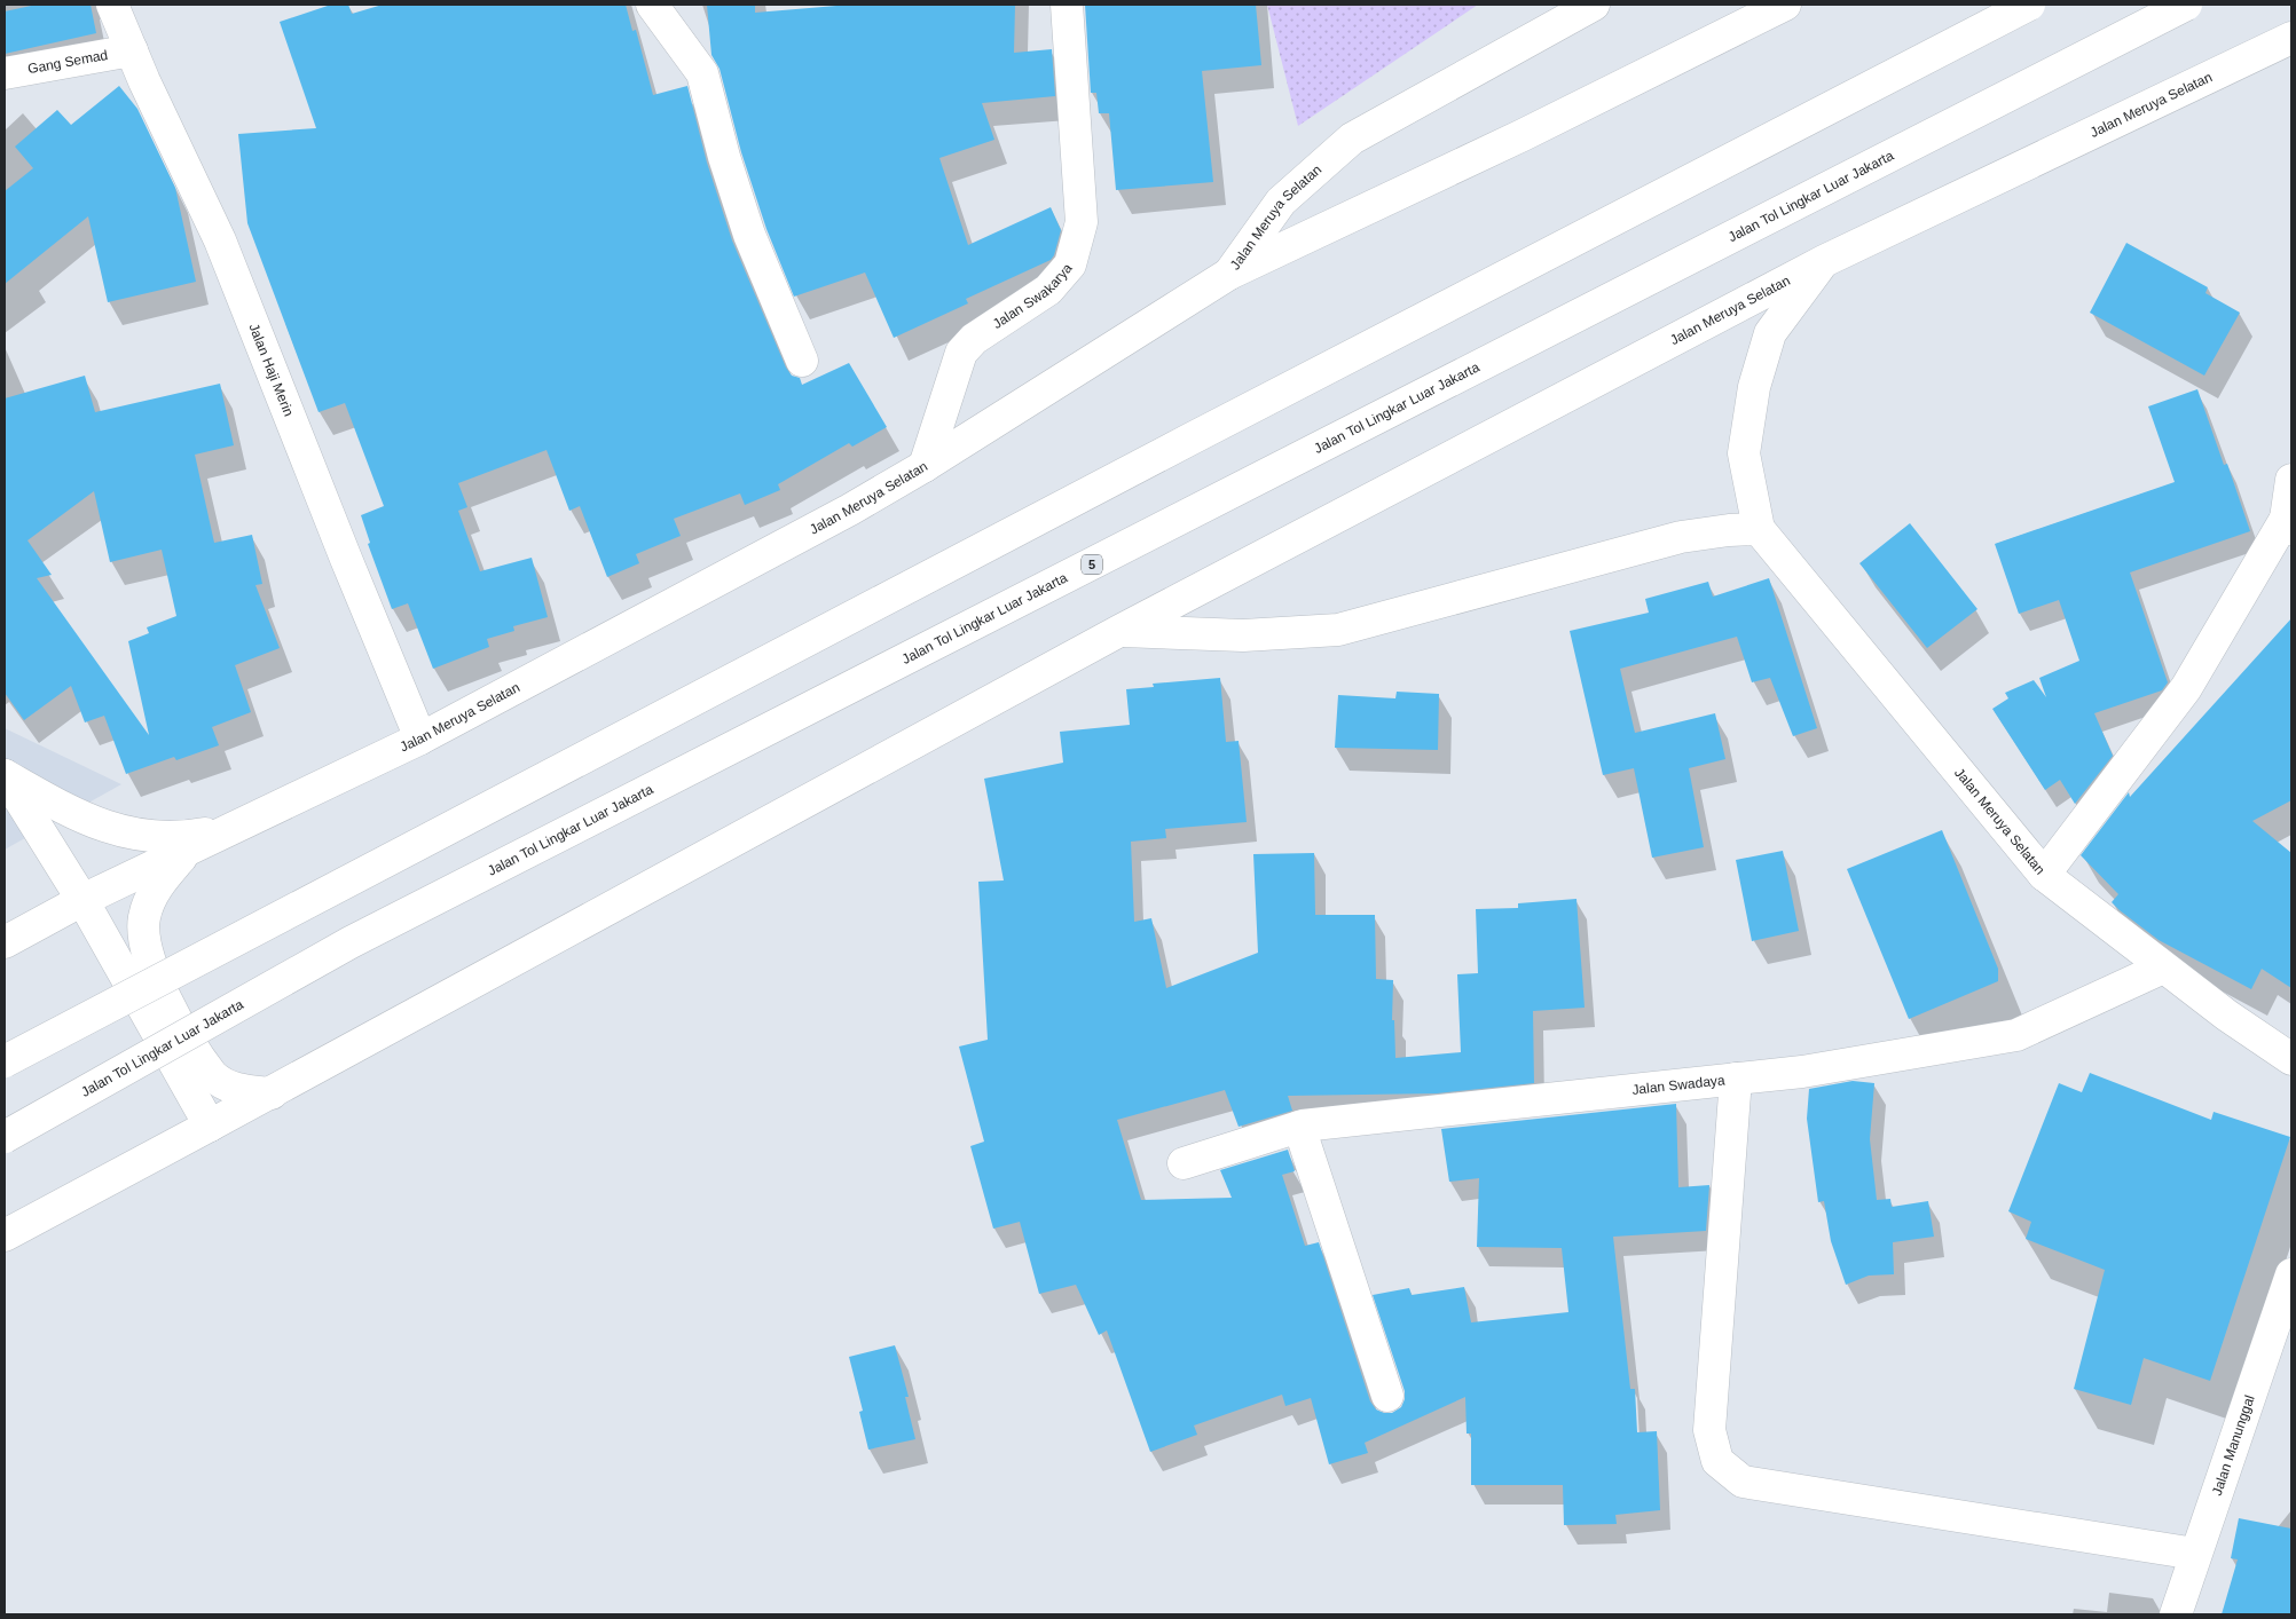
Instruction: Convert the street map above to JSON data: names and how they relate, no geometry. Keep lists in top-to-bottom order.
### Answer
{
  "streets": {
    "main road": [
      "Gang Semad",
      "Jalan Meruya Selatan",
      "Jalan Tol Lingkar Luar Jakarta",
      "Jalan Swakarya",
      "Jalan Haji Merin",
      "5",
      "Jalan Swadaya",
      "Jalan Manunggal"
    ]
  },
  "crossings": [
    ["Gang Semad", "Jalan Haji Merin"],
    ["Jalan Meruya Selatan", "Jalan Swakarya"],
    ["Jalan Meruya Selatan", "Jalan Haji Merin"],
    ["Jalan Meruya Selatan", "Jalan Swadaya"]
  ]
}
